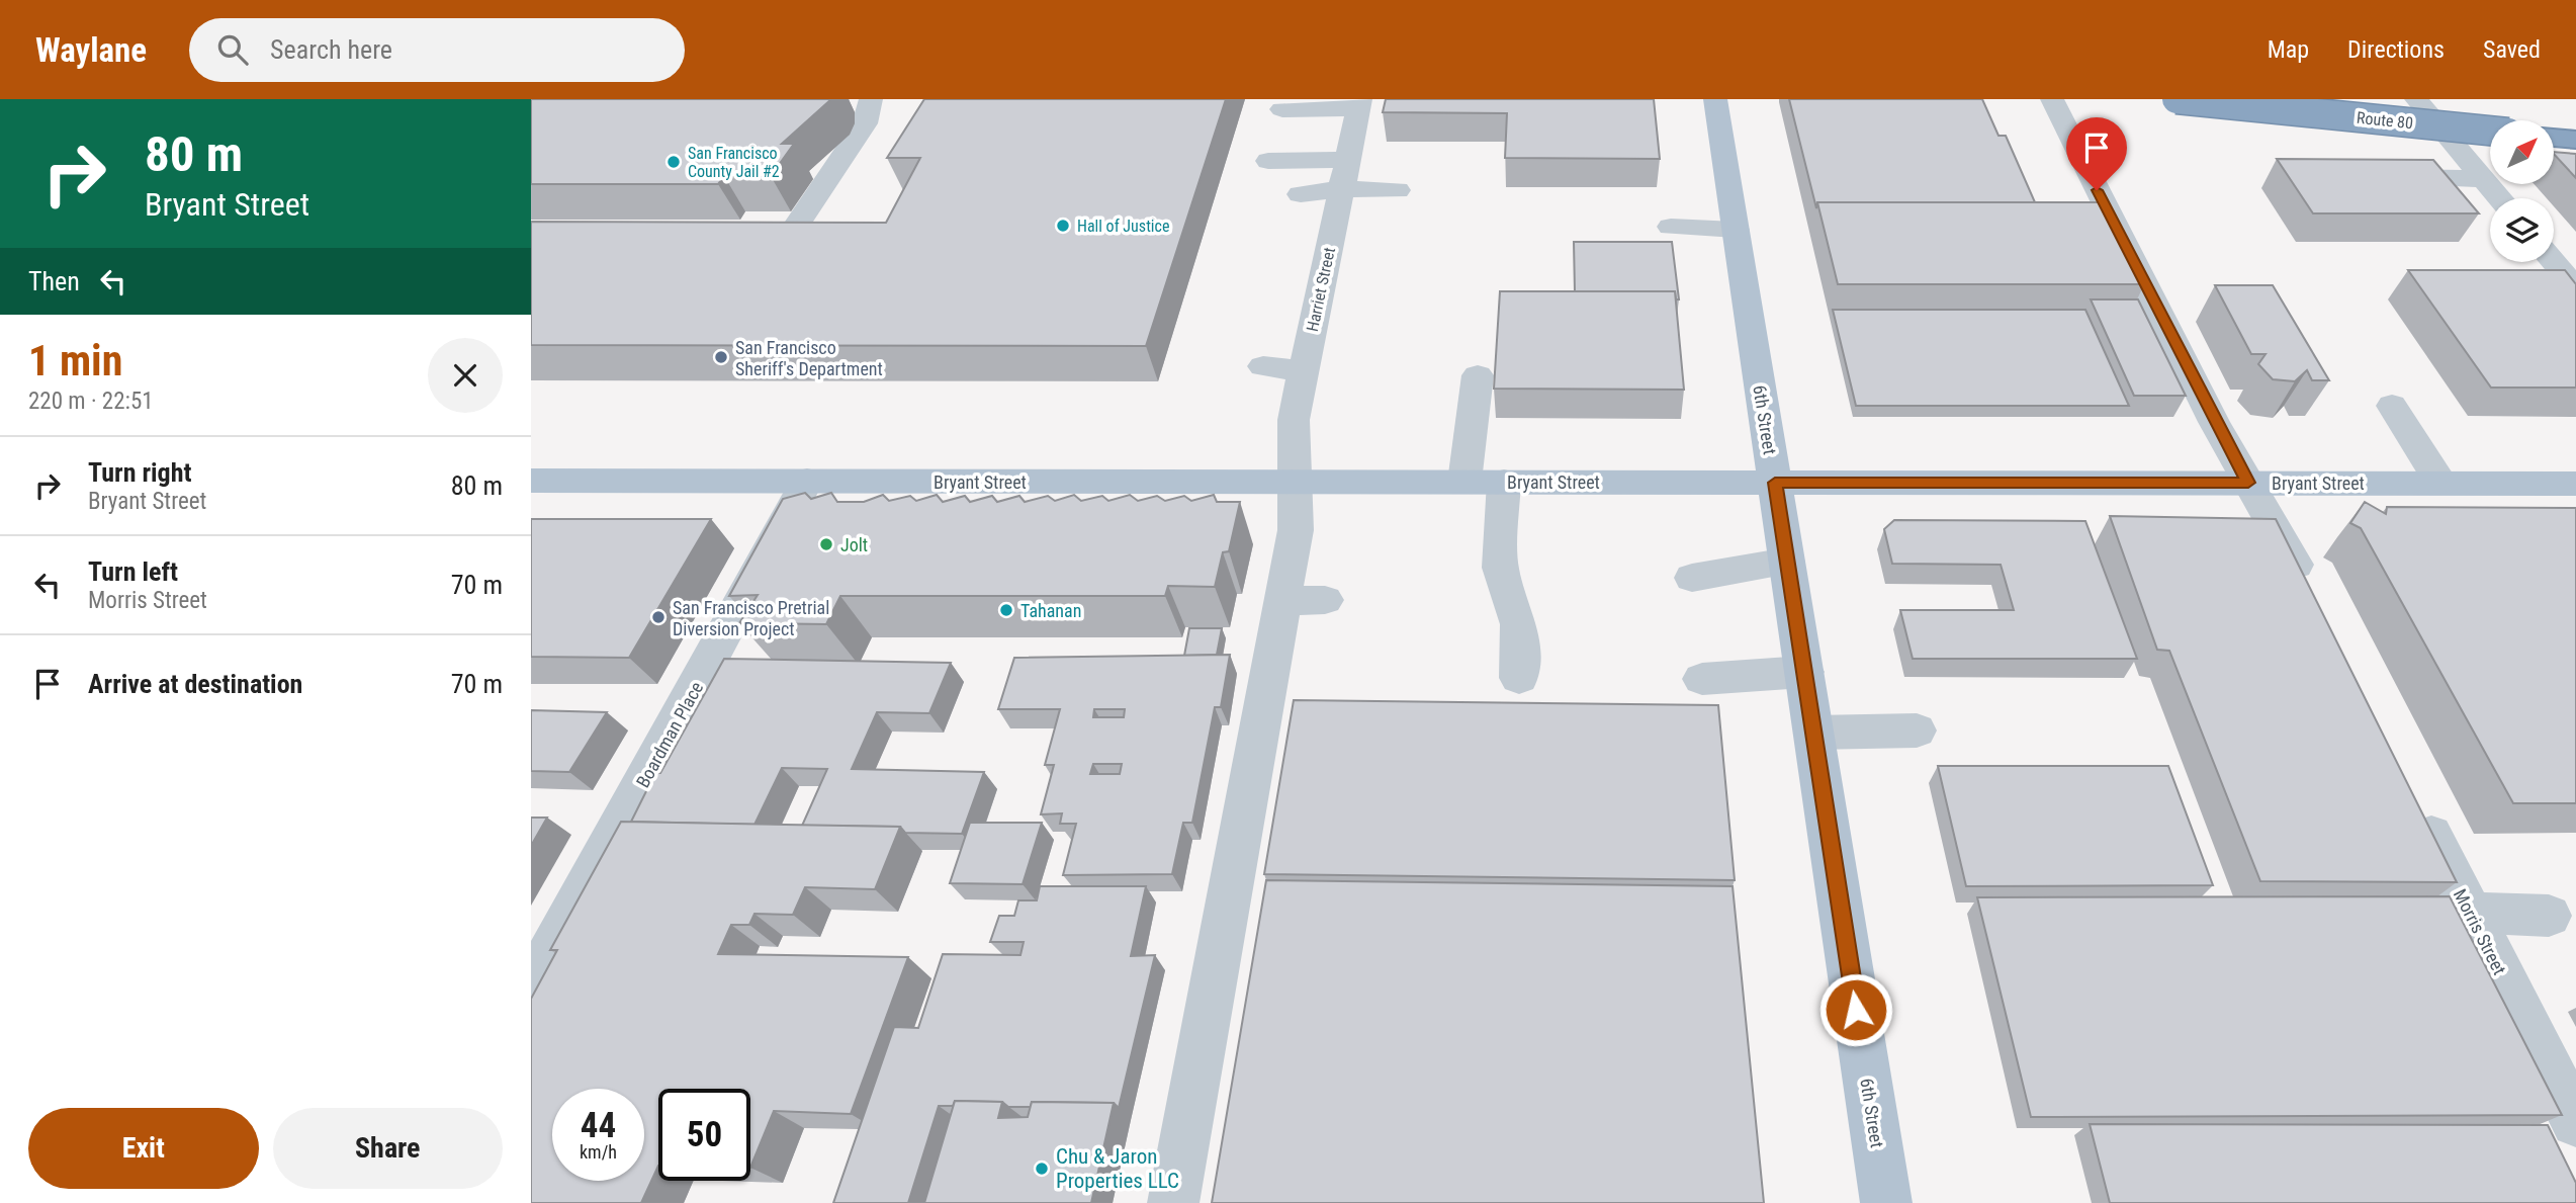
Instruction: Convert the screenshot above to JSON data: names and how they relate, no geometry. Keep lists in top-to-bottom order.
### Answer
{
  "streets": {
    "highway": ["Route 80"],
    "main road": ["6th Street", "Bryant Street"],
    "street": ["Harriet Street", "Boardman Place", "Morris Street"]
  },
  "crossings": [
    ["Harriet Street", "Bryant Street"],
    ["6th Street", "Bryant Street"],
    ["Bryant Street", "Boardman Place"]
  ],
  "places": [
    "San Francisco County Jail #2",
    "Hall of Justice",
    "San Francisco Sheriff's Department",
    "Jolt",
    "Tahanan",
    "San Francisco Pretrial Diversion Project",
    "Chu & Jaron Properties LLC"
  ],
  "north": "top right",
  "page": {
    "header": "Waylane",
    "search": "Search here",
    "nav": ["Map", "Directions", "Saved"],
    "turn": ["80 m", "Bryant Street"],
    "then": "Then",
    "heading": ["1 min", "220 m · 22:51"],
    "list": [
      {
        "name": "Turn right",
        "note": "Bryant Street",
        "value": "80 m"
      },
      {
        "name": "Turn left",
        "note": "Morris Street",
        "value": "70 m"
      },
      {
        "name": "Arrive at destination",
        "value": "70 m"
      }
    ],
    "speed": "44 km/h",
    "limit": "50",
    "buttons": ["Exit", "Share"]
  }
}
